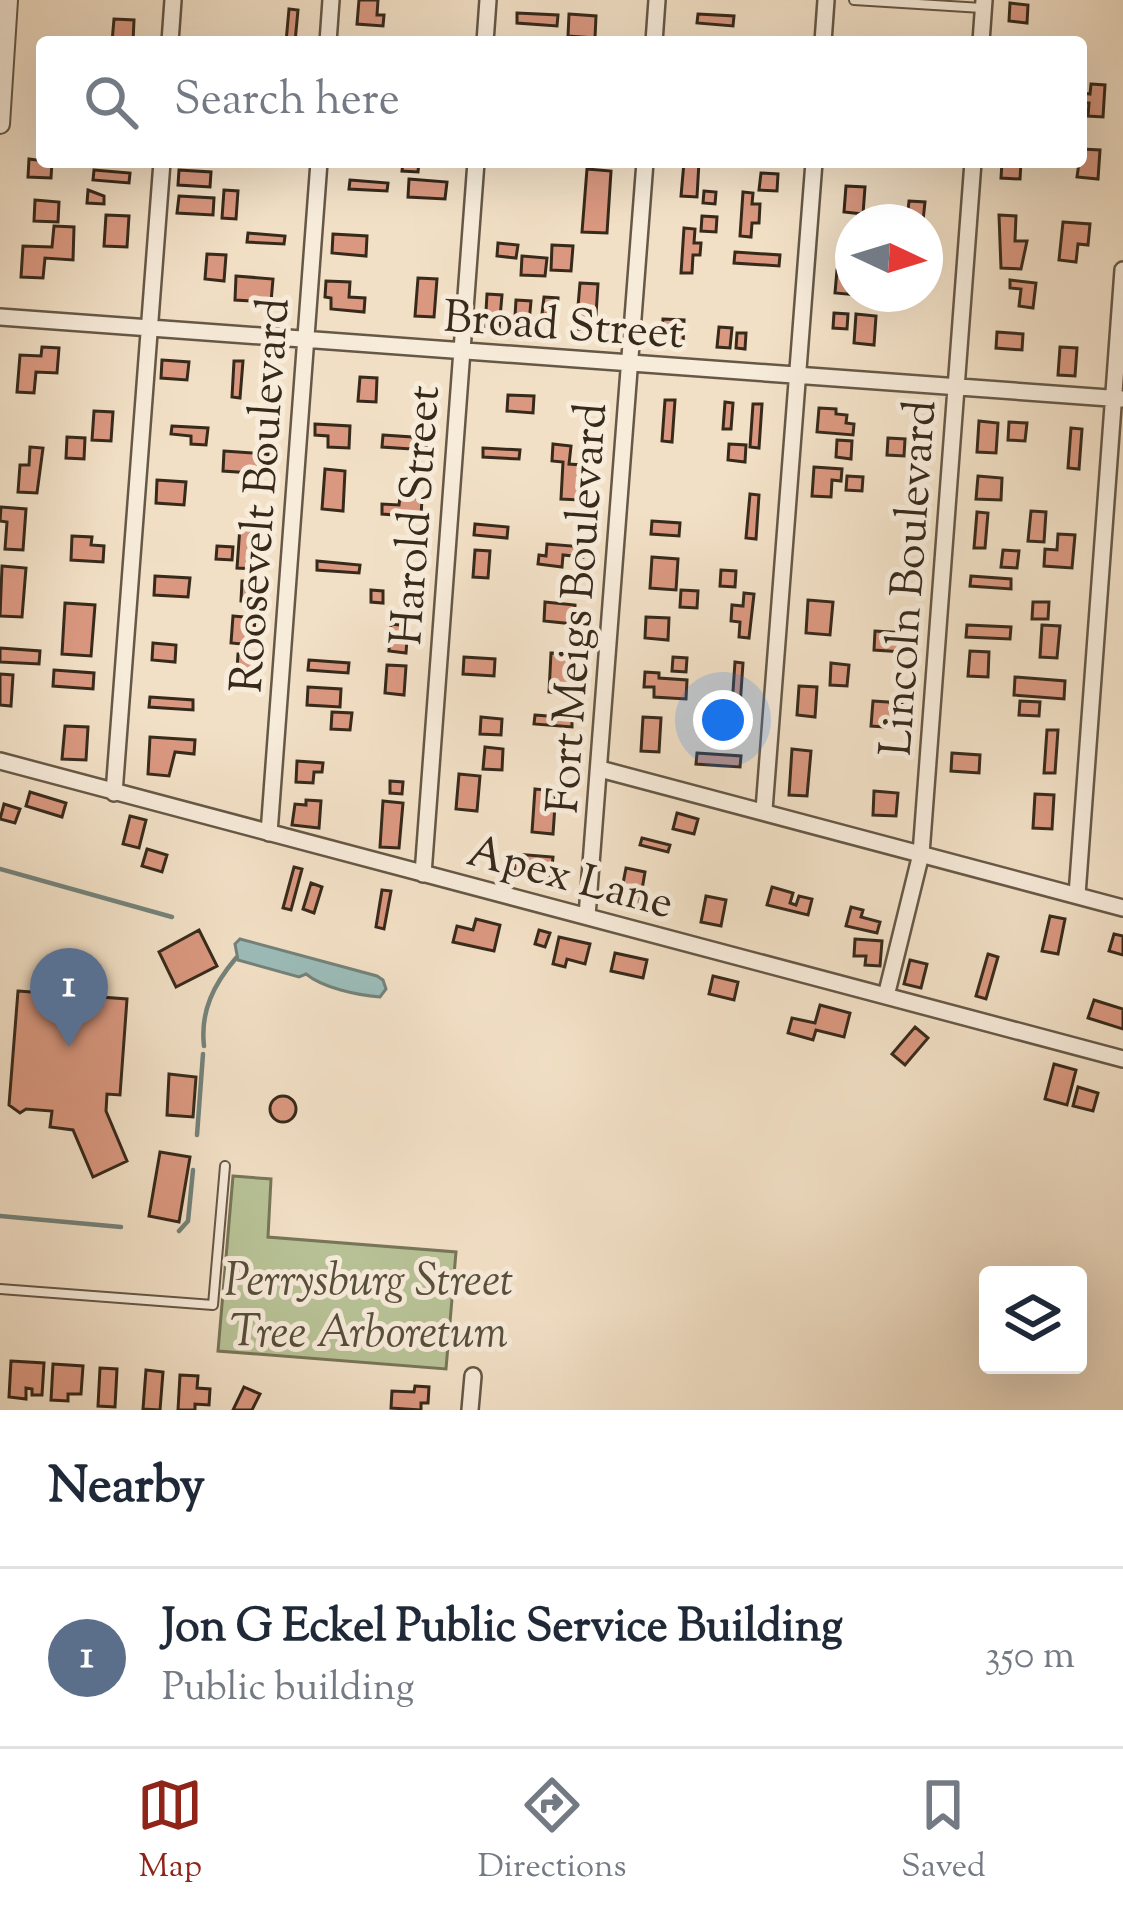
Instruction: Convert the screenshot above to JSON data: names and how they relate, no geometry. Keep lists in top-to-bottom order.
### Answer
{
  "streets": {
    "street": [
      "Broad Street",
      "Roosevelt Boulevard",
      "Harold Street",
      "Lincoln Boulevard",
      "Fort Meigs Boulevard",
      "Apex Lane"
    ]
  },
  "crossings": [
    ["Broad Street", "Roosevelt Boulevard"],
    ["Broad Street", "Harold Street"],
    ["Broad Street", "Lincoln Boulevard"],
    ["Broad Street", "Fort Meigs Boulevard"],
    ["Roosevelt Boulevard", "Apex Lane"],
    ["Harold Street", "Apex Lane"],
    ["Lincoln Boulevard", "Apex Lane"],
    ["Fort Meigs Boulevard", "Apex Lane"]
  ],
  "parks": ["Perrysburg Street Tree Arboretum"],
  "north": "right",
  "page": {
    "search": "Search here",
    "pins": "1",
    "heading": "Nearby",
    "list": [
      {
        "mark": "1",
        "name": "Jon G Eckel Public Service Building",
        "note": "Public building",
        "value": "350 m"
      }
    ],
    "nav": ["Map", "Directions", "Saved"]
  }
}
